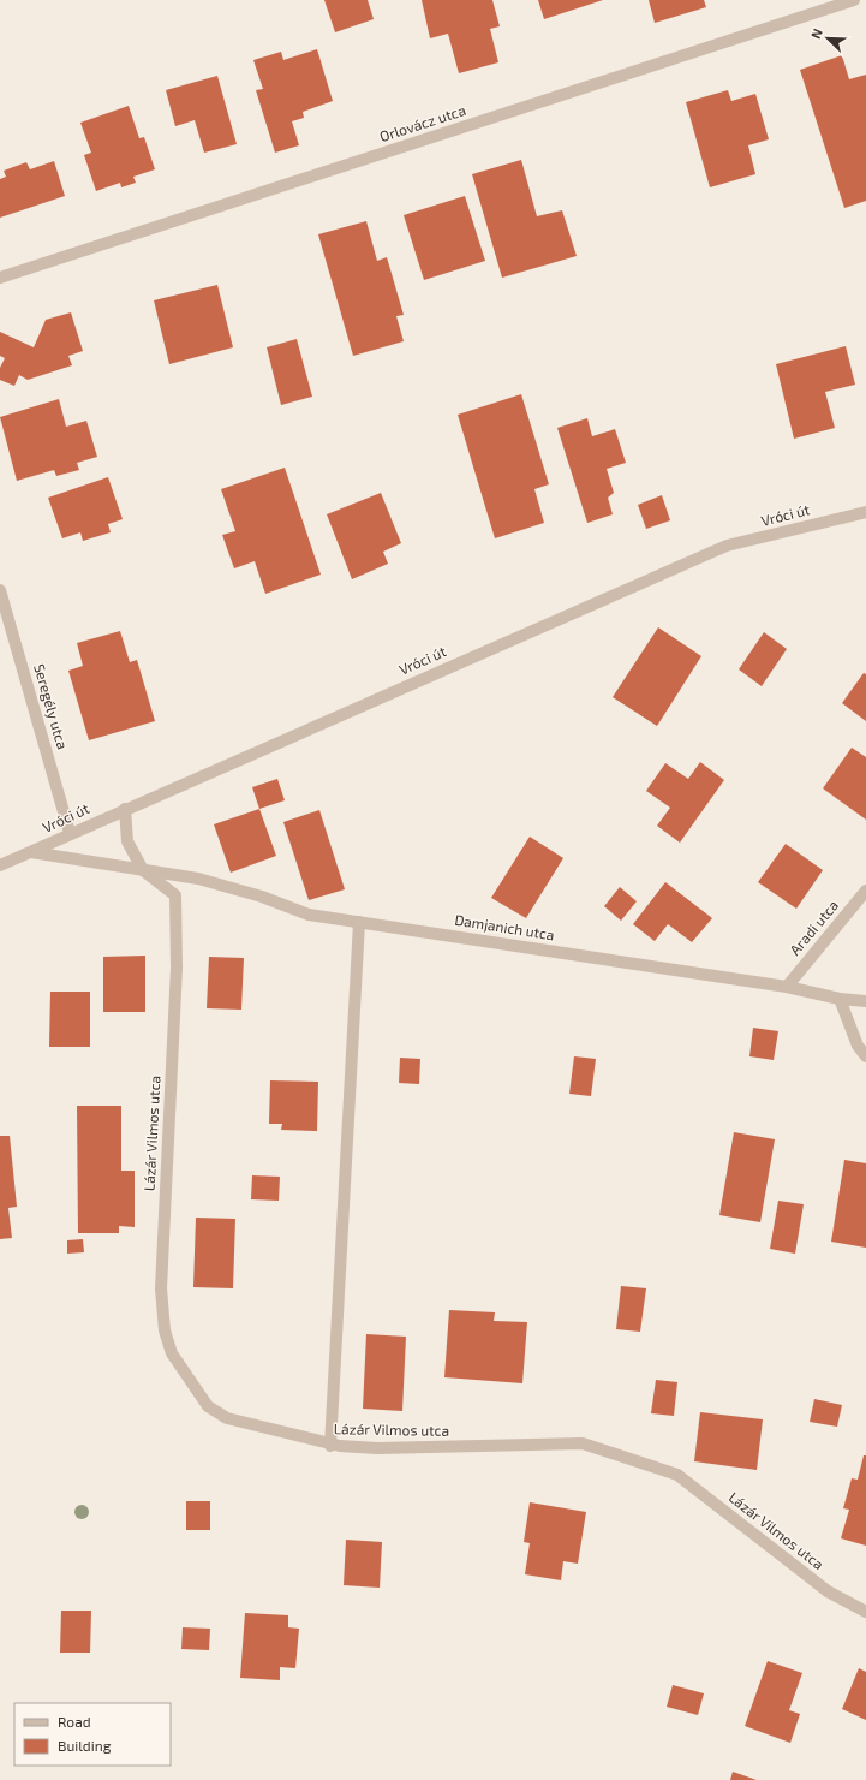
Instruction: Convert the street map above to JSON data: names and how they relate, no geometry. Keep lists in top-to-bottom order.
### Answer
{
  "streets": {
    "street": [
      "Orlovácz utca",
      "Vróci út",
      "Seregély utca",
      "Damjanich utca",
      "Aradi utca",
      "Lázár Vilmos utca"
    ]
  },
  "crossings": [
    ["Vróci út", "Seregély utca"],
    ["Vróci út", "Damjanich utca"],
    ["Damjanich utca", "Aradi utca"],
    ["Damjanich utca", "Lázár Vilmos utca"]
  ],
  "legend": ["Road", "Building"],
  "north": "top left"
}
